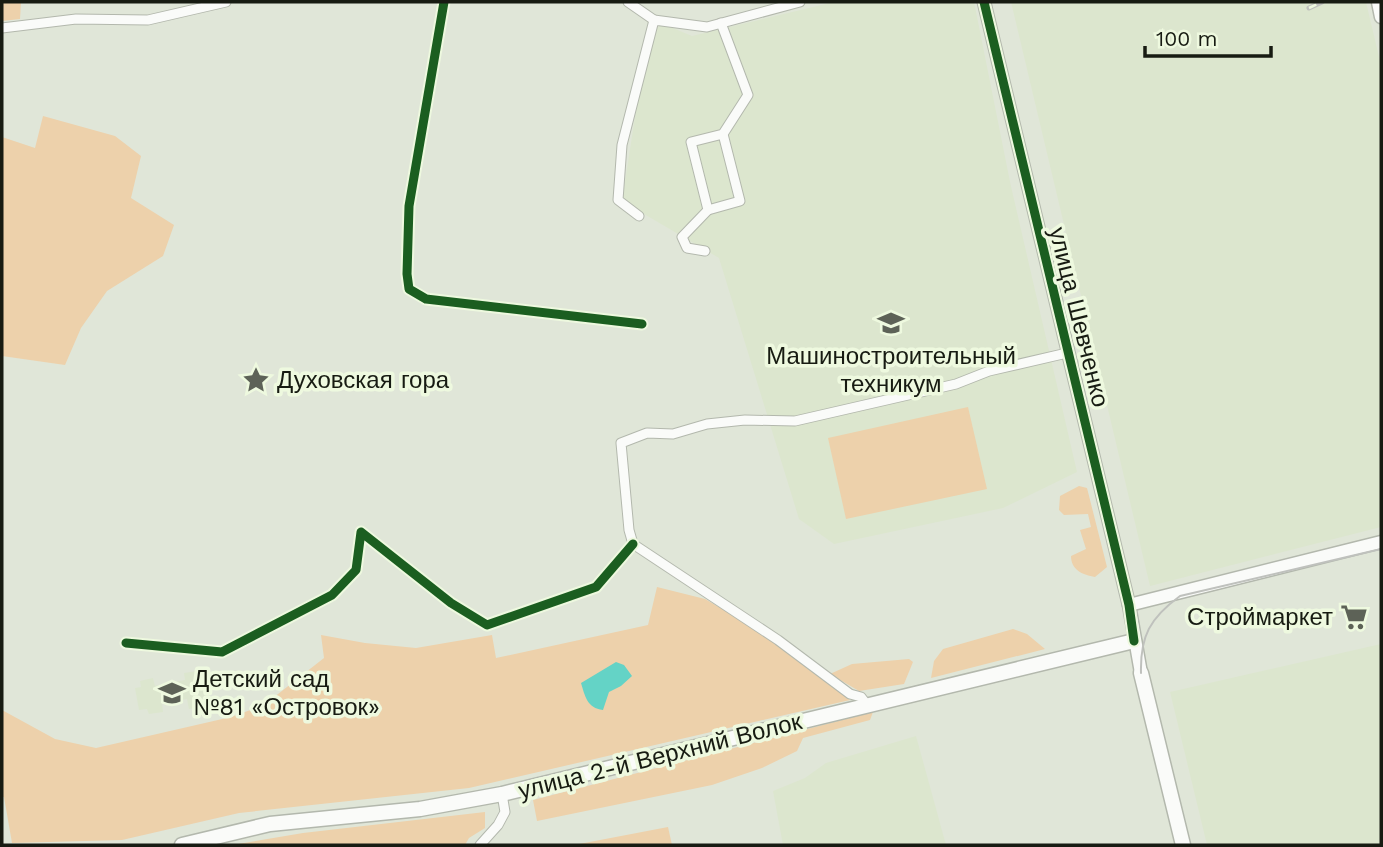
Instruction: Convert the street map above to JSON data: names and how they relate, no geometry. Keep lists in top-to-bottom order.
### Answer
{
  "streets": {
    "main road": ["улица 2-й Верхний Волок"],
    "street": ["улица Шевченко"]
  },
  "crossings": [
    ["улица Шевченко", "улица 2-й Верхний Волок"]
  ],
  "places": {
    "school or university": ["Машиностроительный техникум", "Детский сад №81 «Островок»"],
    "place": ["Духовская гора"],
    "supermarket": ["Строймаркет"]
  },
  "scale_bar": "100 m"
}
